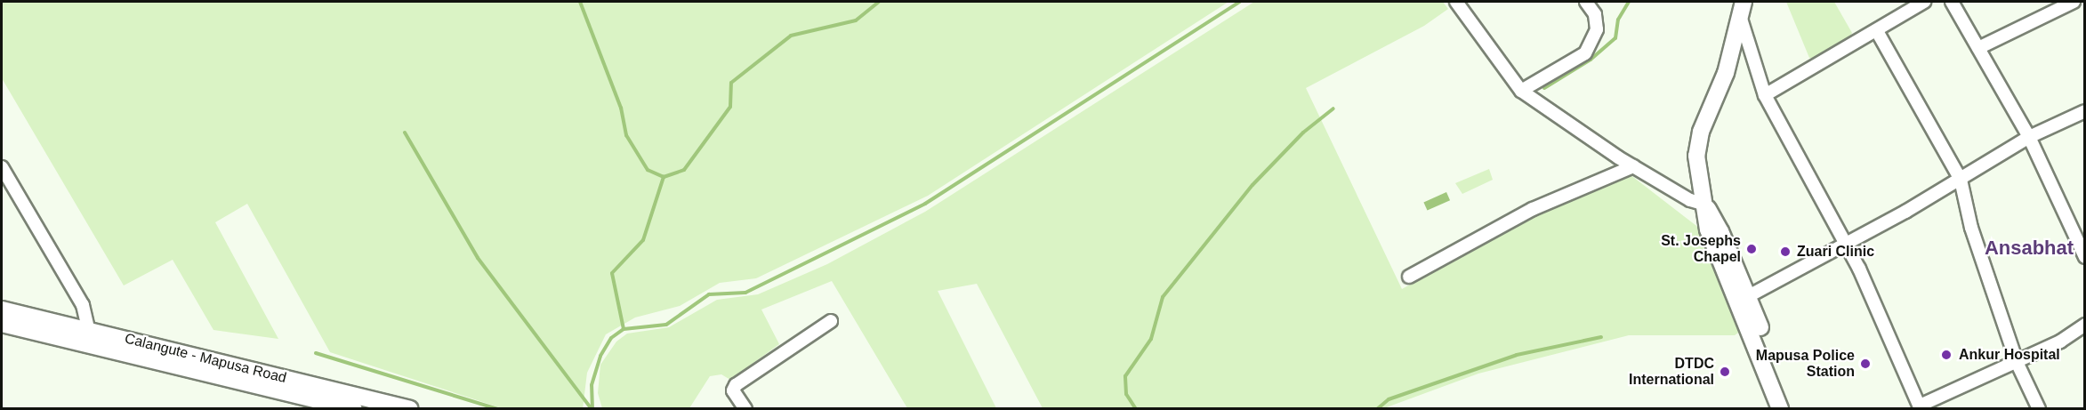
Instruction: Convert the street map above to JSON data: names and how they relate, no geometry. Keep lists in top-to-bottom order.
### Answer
{
  "streets": {
    "main road": ["Calangute - Mapusa Road"]
  },
  "districts": ["Ansabhat"],
  "places": [
    "St. Josephs Chapel",
    "Zuari Clinic",
    "Ankur Hospital",
    "Mapusa Police Station",
    "DTDC International"
  ]
}
